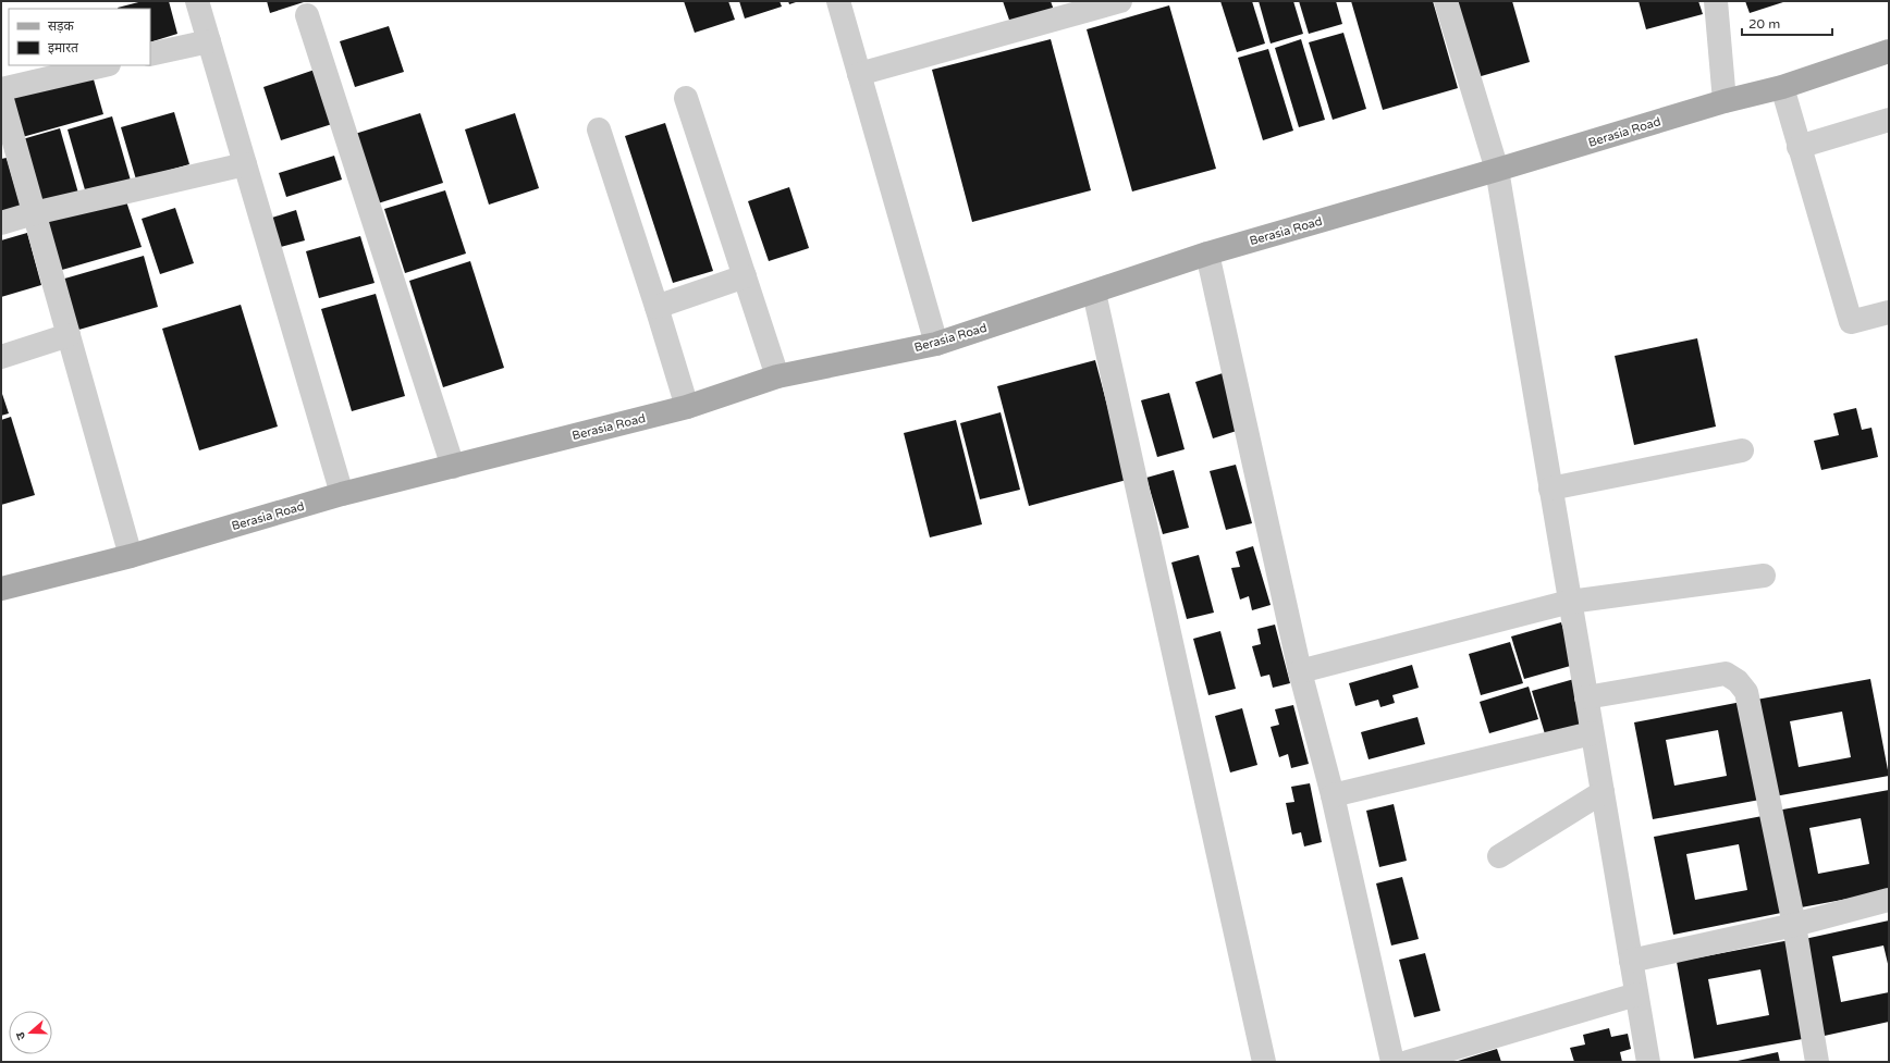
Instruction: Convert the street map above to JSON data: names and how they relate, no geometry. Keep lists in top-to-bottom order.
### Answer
{
  "streets": {
    "main road": ["Berasia Road"]
  },
  "legend": ["सड़क", "इमारत"],
  "scale_bar": "20 m",
  "north": "left"
}
